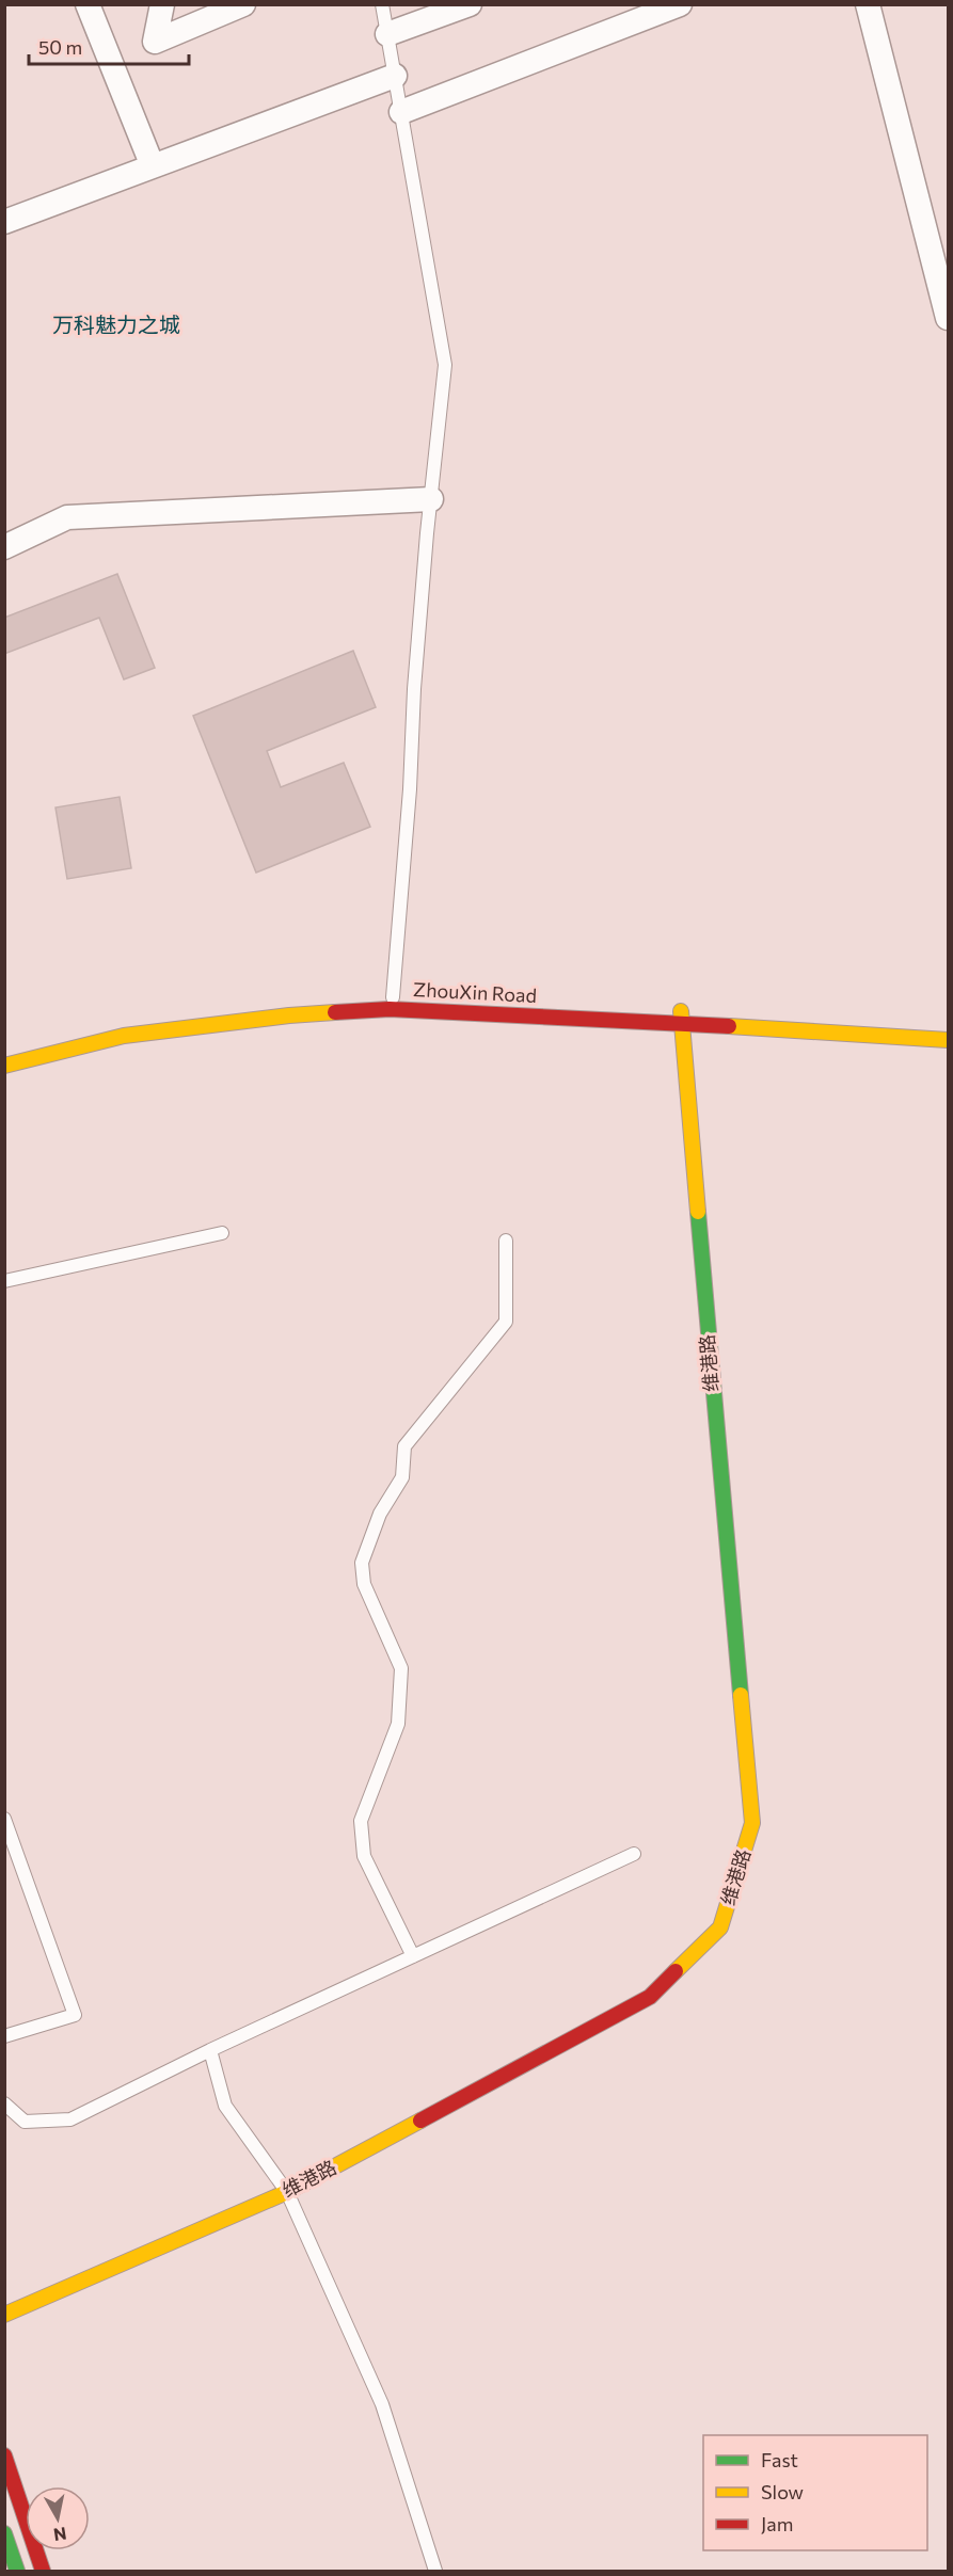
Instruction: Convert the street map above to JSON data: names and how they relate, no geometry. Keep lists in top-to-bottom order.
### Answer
{
  "streets": {
    "main road": ["ZhouXin Road", "维港路"]
  },
  "crossings": [
    ["ZhouXin Road", "维港路"]
  ],
  "districts": ["万科魅力之城"],
  "legend": ["Fast", "Slow", "Jam"],
  "scale_bar": "50 m",
  "north": "bottom"
}
